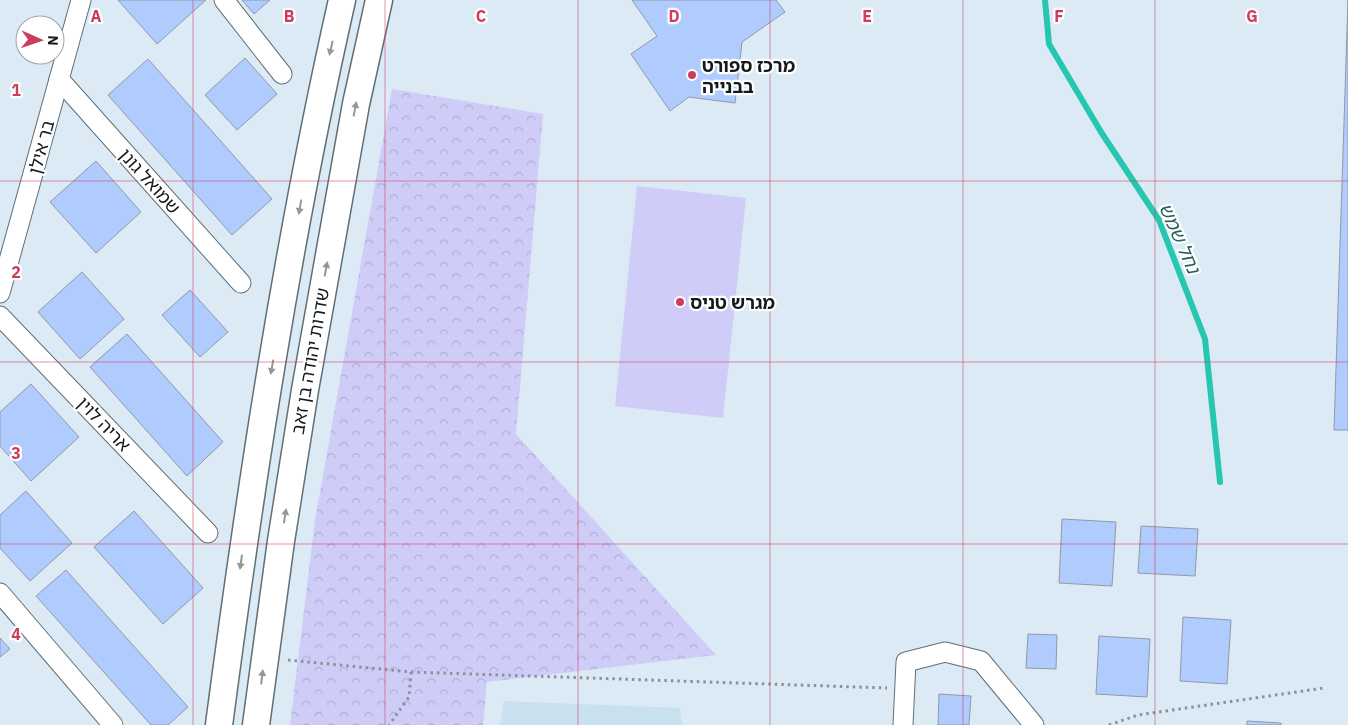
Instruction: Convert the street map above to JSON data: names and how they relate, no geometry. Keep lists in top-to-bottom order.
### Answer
{
  "streets": {
    "main road": ["שדרות יהודה בן זאב"],
    "street": ["בר אילן", "שמואל גונן", "אריה לוין"]
  },
  "crossings": [
    ["בר אילן", "שמואל גונן"]
  ],
  "water": ["נחל שמש"],
  "places": ["מרכז ספורט בבנייה", "מגרש טניס"],
  "north": "right",
  "grid": {
    "columns": [
      "A",
      "B",
      "C",
      "D",
      "E",
      "F",
      "G"
    ],
    "rows": [
      "1",
      "2",
      "3",
      "4"
    ]
  }
}
